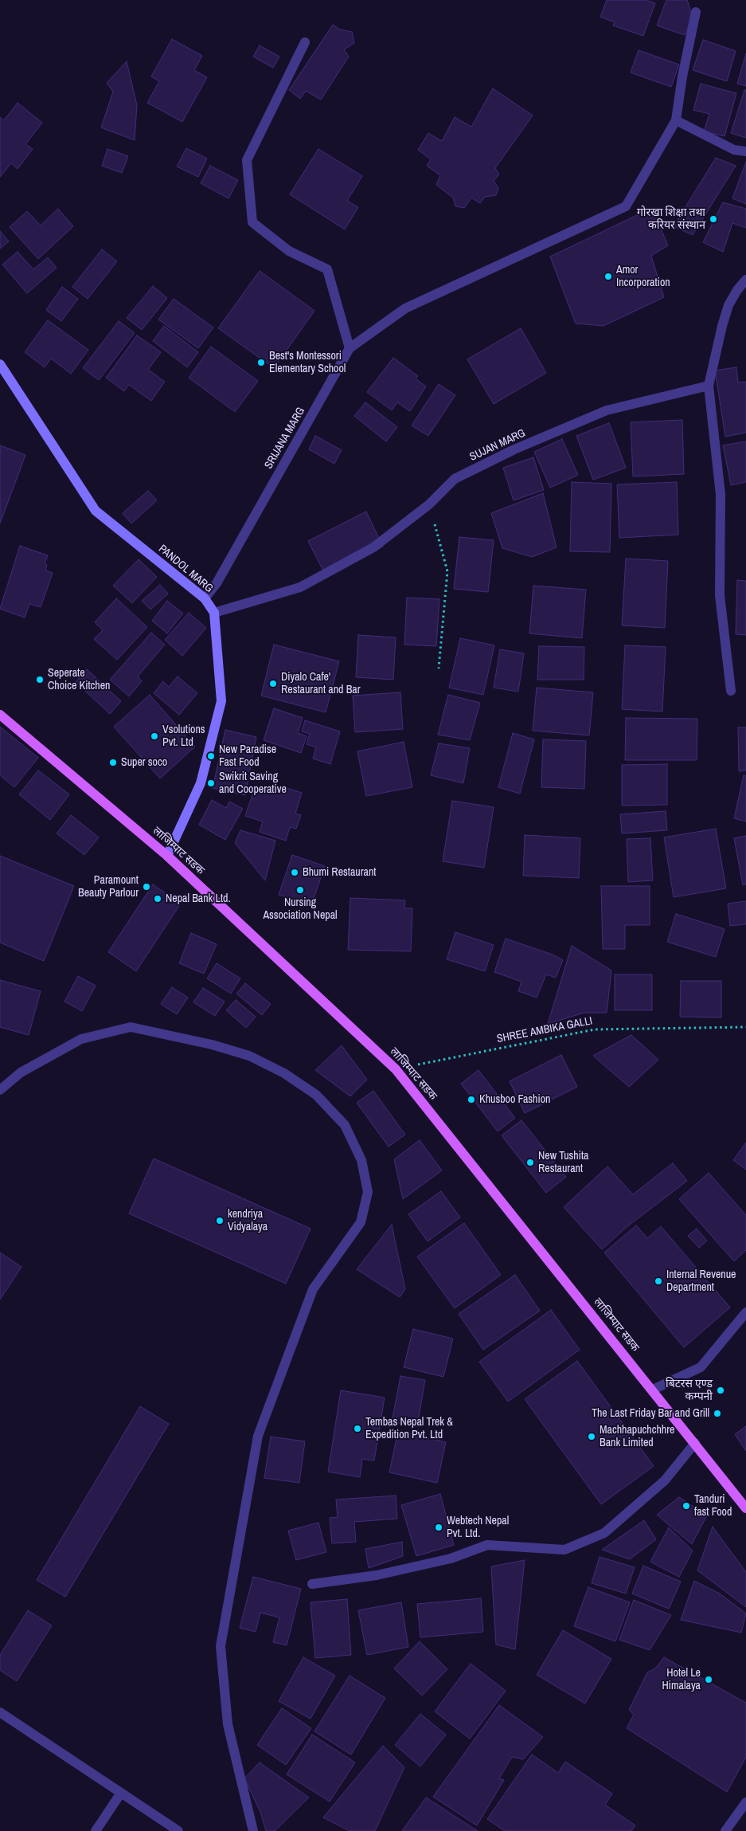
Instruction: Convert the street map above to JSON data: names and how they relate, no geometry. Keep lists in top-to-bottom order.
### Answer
{
  "streets": {
    "main road": ["लाजिम्पाट सडक"],
    "street": ["SRIJANA MARG", "SUJAN MARG", "PANDOL MARG"],
    "path": ["SHREE AMBIKA GALLI"]
  },
  "crossings": [
    ["SRIJANA MARG", "PANDOL MARG"],
    ["SUJAN MARG", "PANDOL MARG"],
    ["PANDOL MARG", "लाजिम्पाट सडक"],
    ["लाजिम्पाट सडक", "SHREE AMBIKA GALLI"]
  ],
  "places": [
    "गोरखा शिक्षा तथा करियर संस्थान",
    "Amor Incorporation",
    "Best's Montessori Elementary School",
    "Seperate Choice Kitchen",
    "Diyalo Cafe' Restaurant and Bar",
    "Vsolutions Pvt. Ltd",
    "New Paradise Fast Food",
    "Super soco",
    "Swikrit Saving and Cooperative",
    "Bhumi Restaurant",
    "Paramount Beauty Parlour",
    "Nursing Association Nepal",
    "Nepal Bank Ltd.",
    "Khusboo Fashion",
    "New Tushita Restaurant",
    "kendriya Vidyalaya",
    "Internal Revenue Department",
    "बिटरस एण्ड कम्पनी",
    "The Last Friday Bar and Grill",
    "Tembas Nepal Trek & Expedition Pvt. Ltd",
    "Machhapuchchhre Bank Limited",
    "Tanduri fast Food",
    "Webtech Nepal Pvt. Ltd.",
    "Hotel Le Himalaya"
  ]
}
